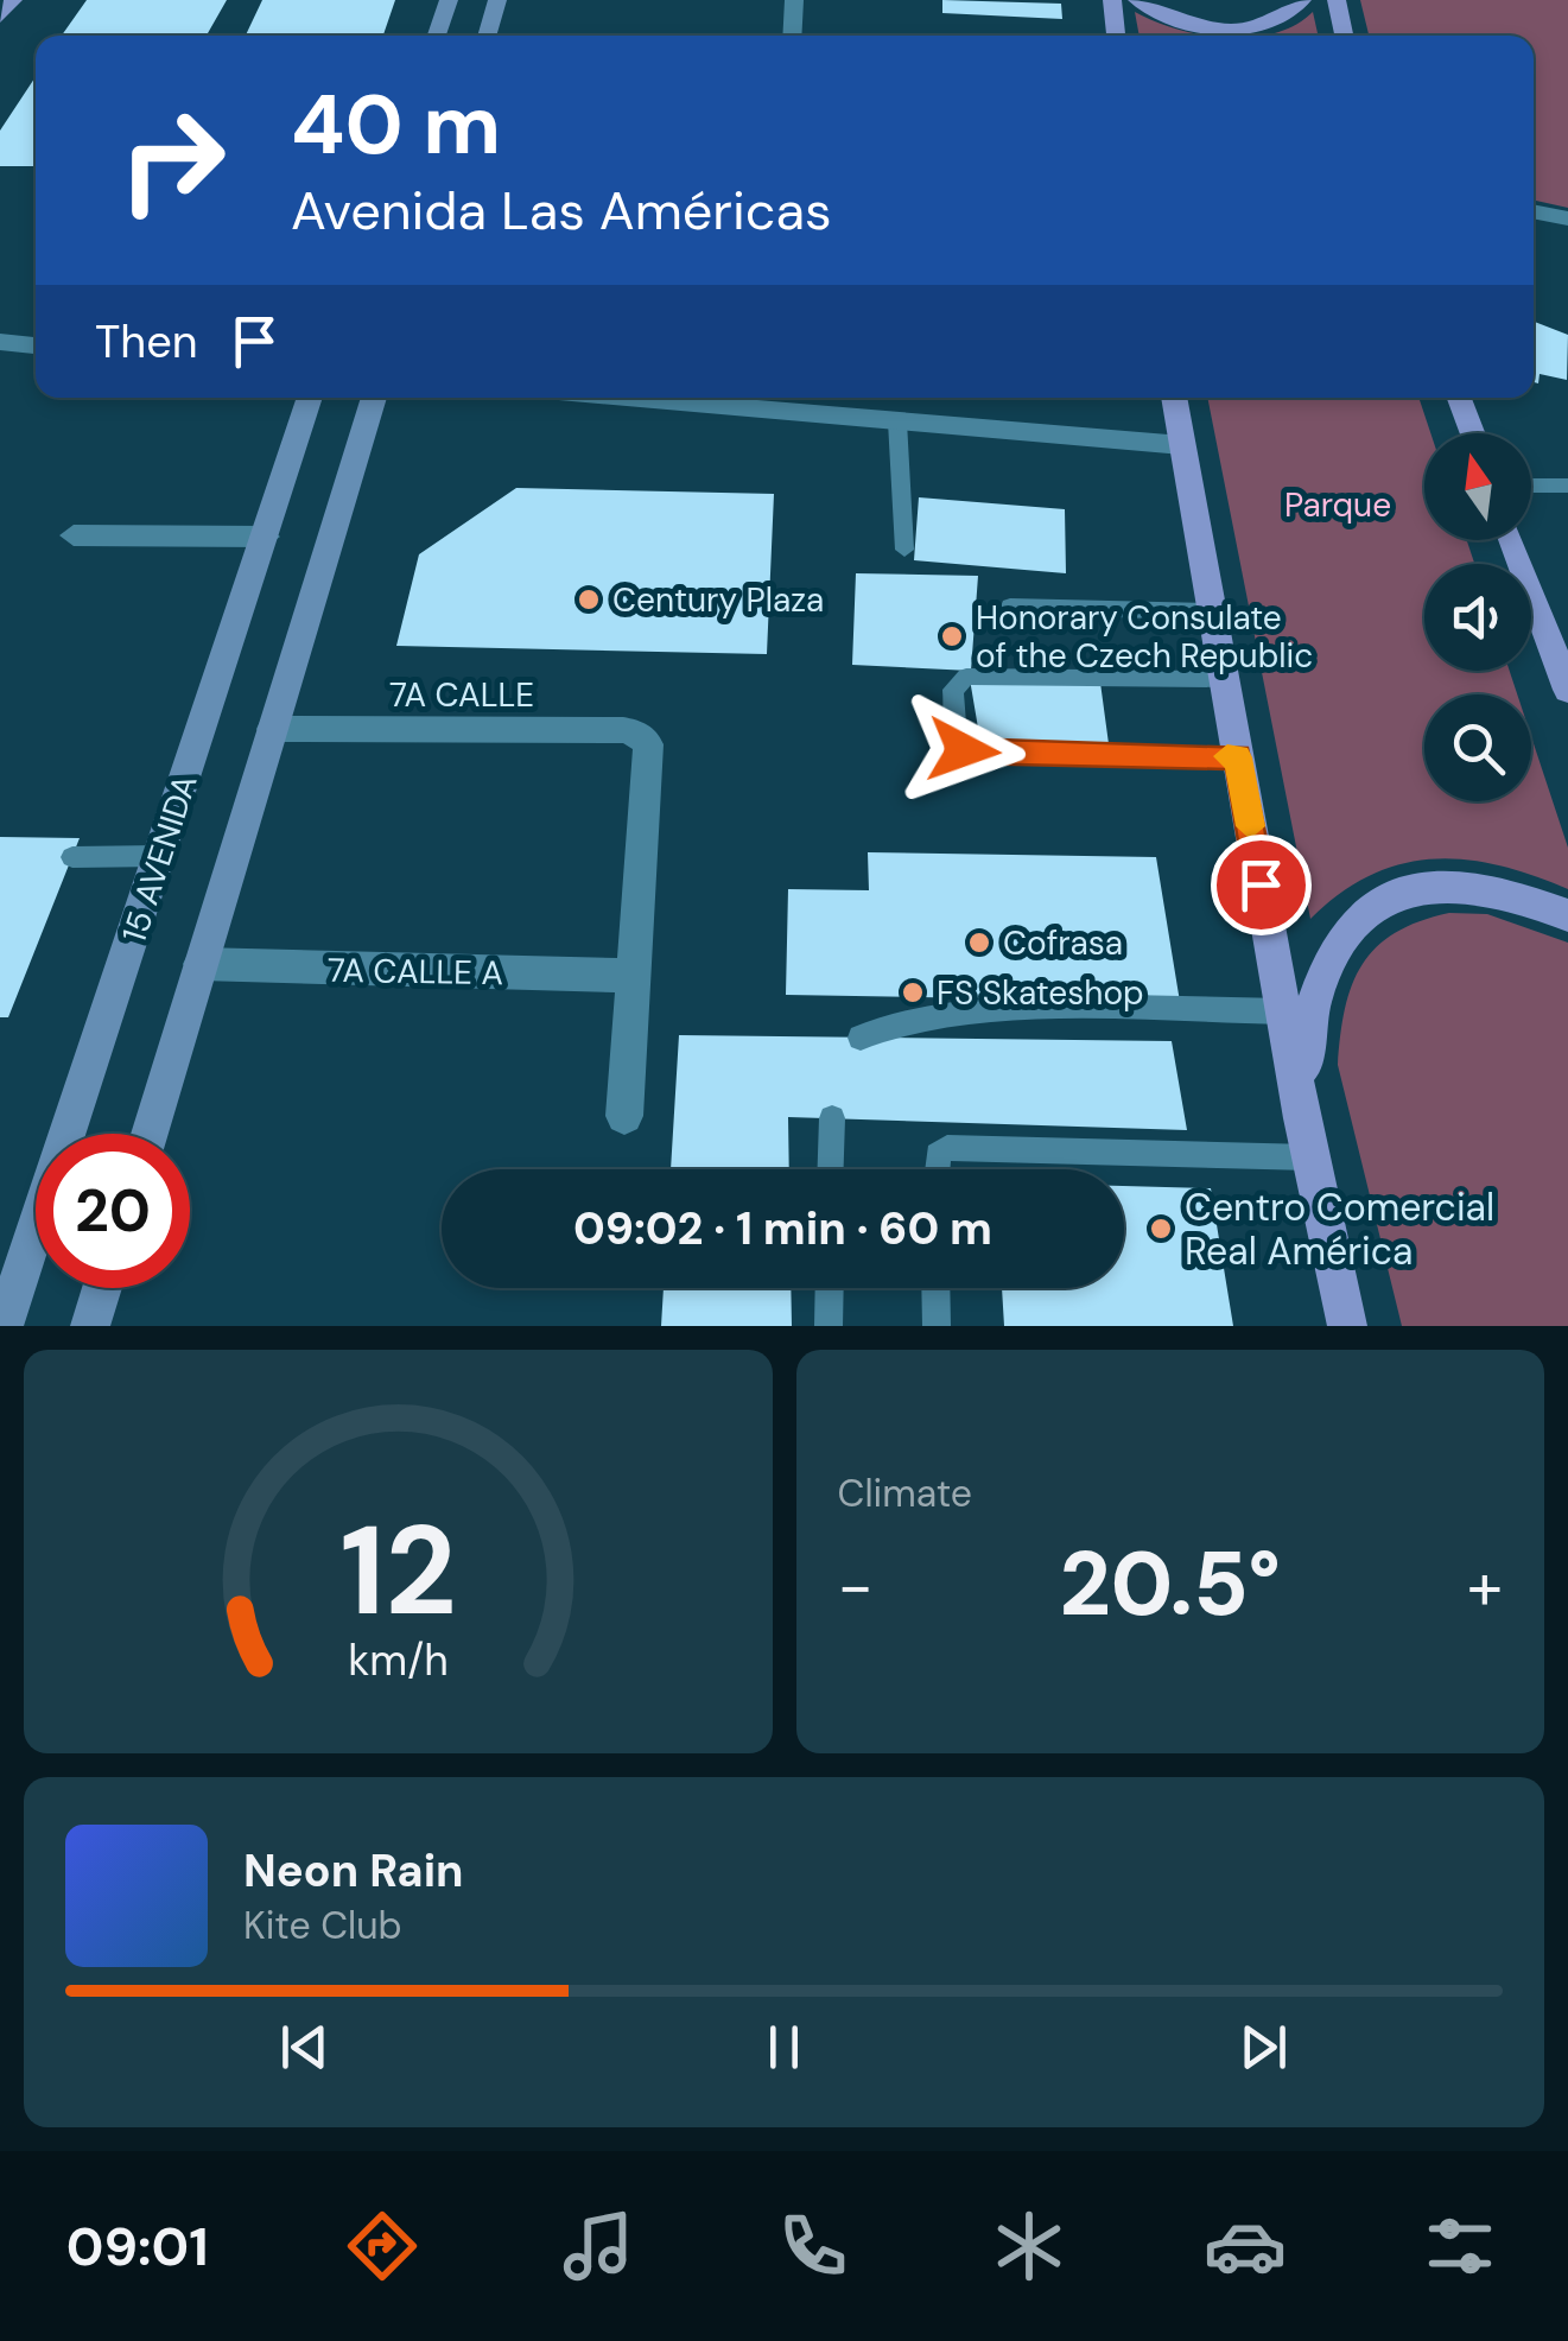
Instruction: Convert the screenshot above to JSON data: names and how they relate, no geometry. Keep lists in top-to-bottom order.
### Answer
{
  "streets": {
    "street": ["7A CALLE", "15 AVENIDA", "7A CALLE A"]
  },
  "crossings": [
    ["7A CALLE", "15 AVENIDA"],
    ["7A CALLE", "7A CALLE A"],
    ["15 AVENIDA", "7A CALLE A"]
  ],
  "parks": ["Parque"],
  "places": [
    "Century Plaza",
    "Honorary Consulate of the Czech Republic",
    "Cofrasa",
    "FS Skateshop",
    "Centro Comercial Real América"
  ],
  "north": "top",
  "page": {
    "turn": ["40 m", "Avenida Las Américas"],
    "then": "Then",
    "limit": "20",
    "trip": "09:02 · 1 min · 60 m",
    "tile": "Climate",
    "heat": ["−", "20.5°", "+"],
    "song": ["Neon Rain", "Kite Club"],
    "tabs": "09:01",
    "gauge": ["12", "km/h"]
  }
}
